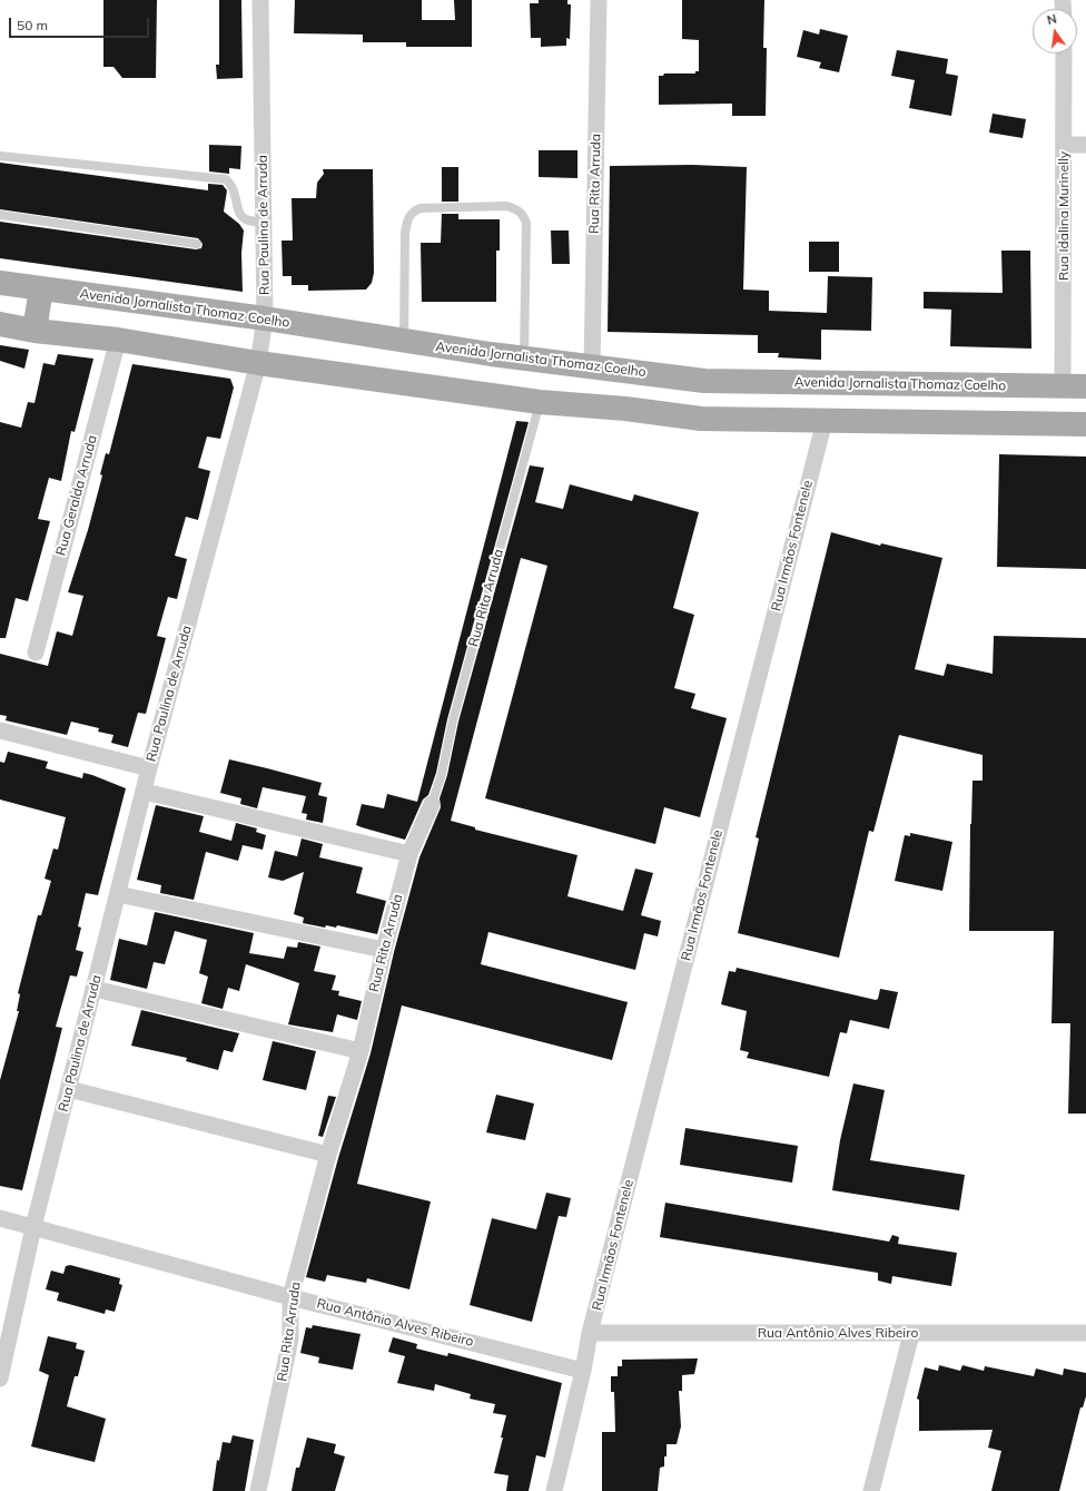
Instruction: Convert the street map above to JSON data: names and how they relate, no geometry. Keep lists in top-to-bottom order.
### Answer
{
  "streets": {
    "main road": ["Avenida Jornalista Thomaz Coelho"],
    "street": [
      "Rua Rita Arruda",
      "Rua Idalina Murinelly",
      "Rua Paulina de Arruda",
      "Rua Geralda Arruda",
      "Rua Irmãos Fontenele",
      "Rua Antônio Alves Ribeiro"
    ]
  },
  "crossings": [
    ["Rua Rita Arruda", "Avenida Jornalista Thomaz Coelho"],
    ["Rua Rita Arruda", "Rua Antônio Alves Ribeiro"],
    ["Rua Idalina Murinelly", "Avenida Jornalista Thomaz Coelho"],
    ["Rua Paulina de Arruda", "Avenida Jornalista Thomaz Coelho"],
    ["Rua Paulina de Arruda", "Rua Antônio Alves Ribeiro"],
    ["Rua Irmãos Fontenele", "Rua Antônio Alves Ribeiro"]
  ],
  "scale_bar": "50 m",
  "north": "top"
}
